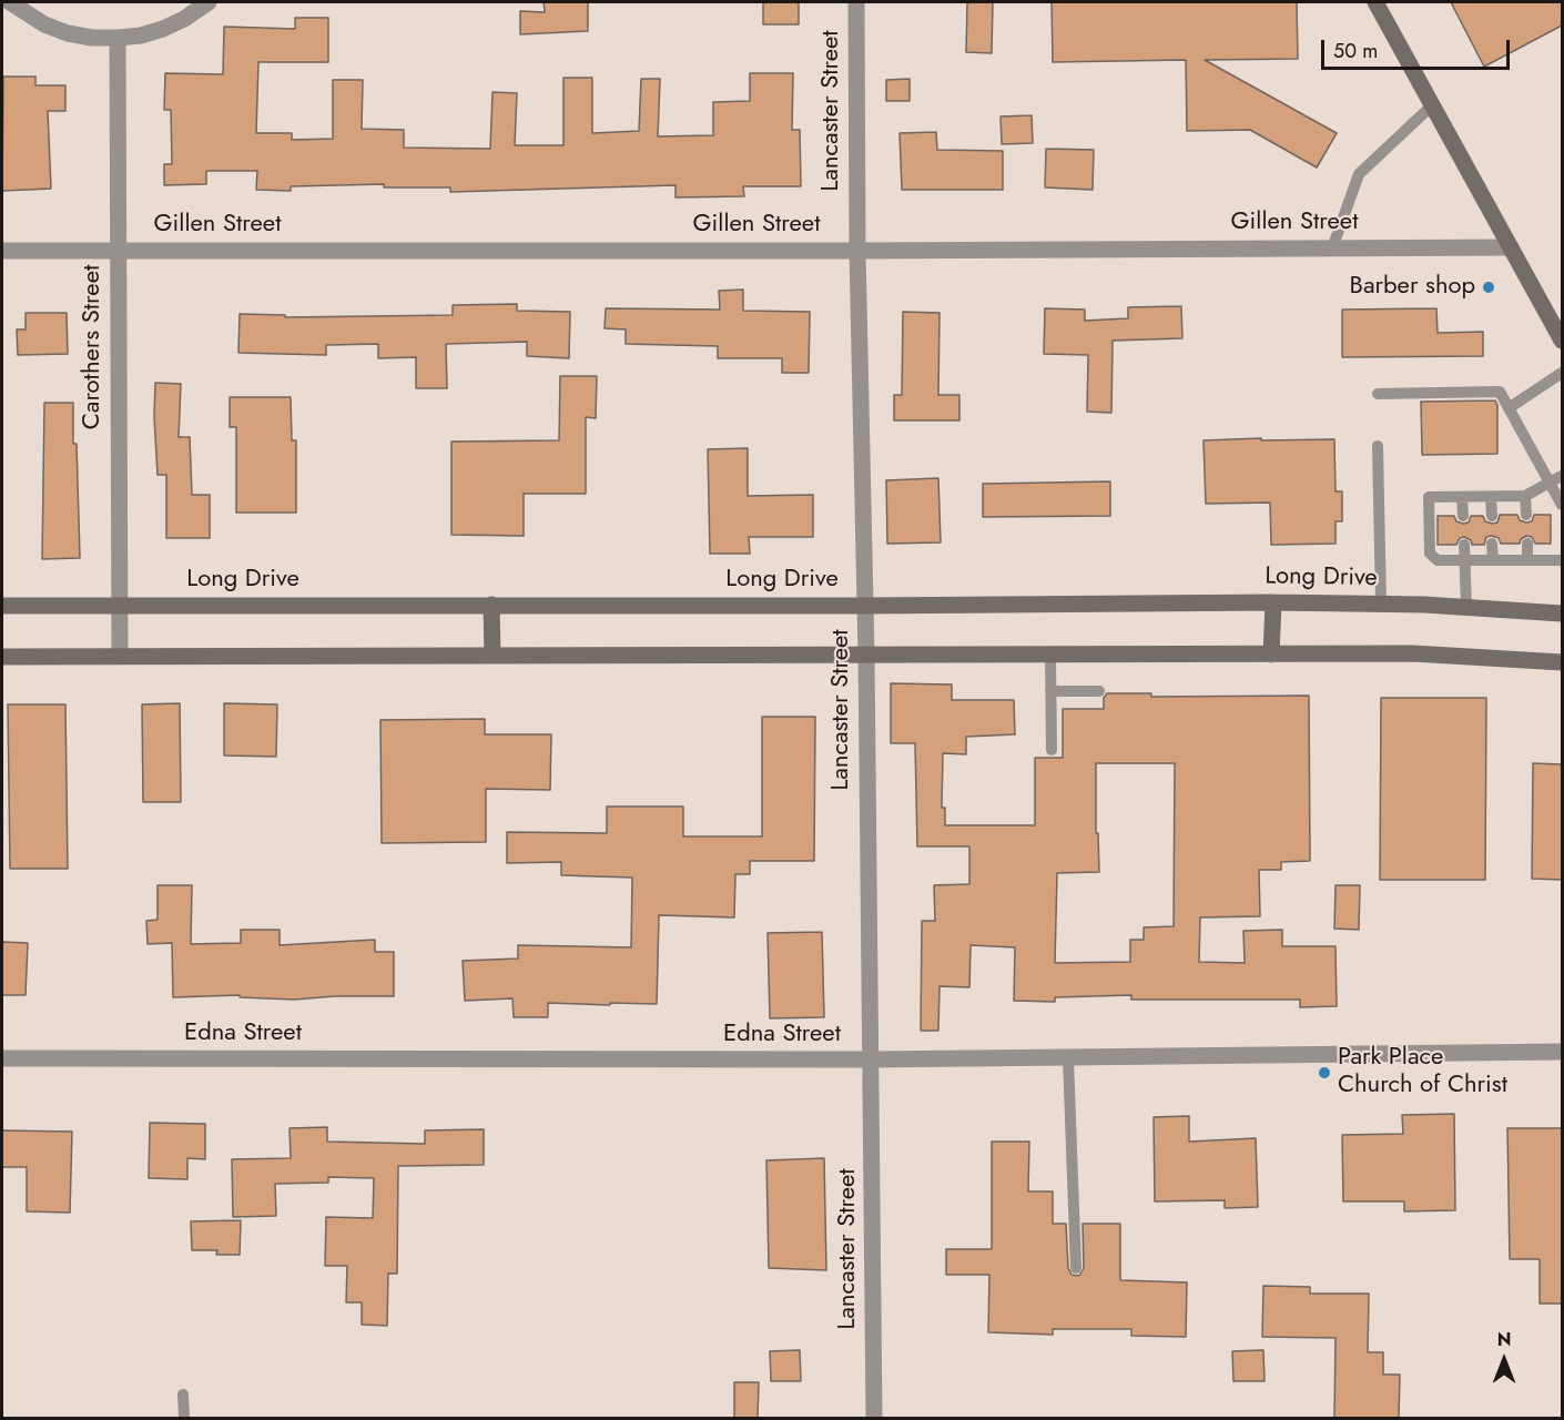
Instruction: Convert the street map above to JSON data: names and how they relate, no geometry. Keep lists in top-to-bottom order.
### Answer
{
  "streets": {
    "main road": ["Long Drive"],
    "street": [
      "Lancaster Street",
      "Gillen Street",
      "Carothers Street",
      "Edna Street"
    ]
  },
  "crossings": [
    ["Lancaster Street", "Gillen Street"],
    ["Lancaster Street", "Long Drive"],
    ["Lancaster Street", "Edna Street"],
    ["Gillen Street", "Carothers Street"],
    ["Carothers Street", "Long Drive"]
  ],
  "places": ["Barber shop", "Park Place Church of Christ"],
  "scale_bar": "50 m",
  "north": "top"
}
